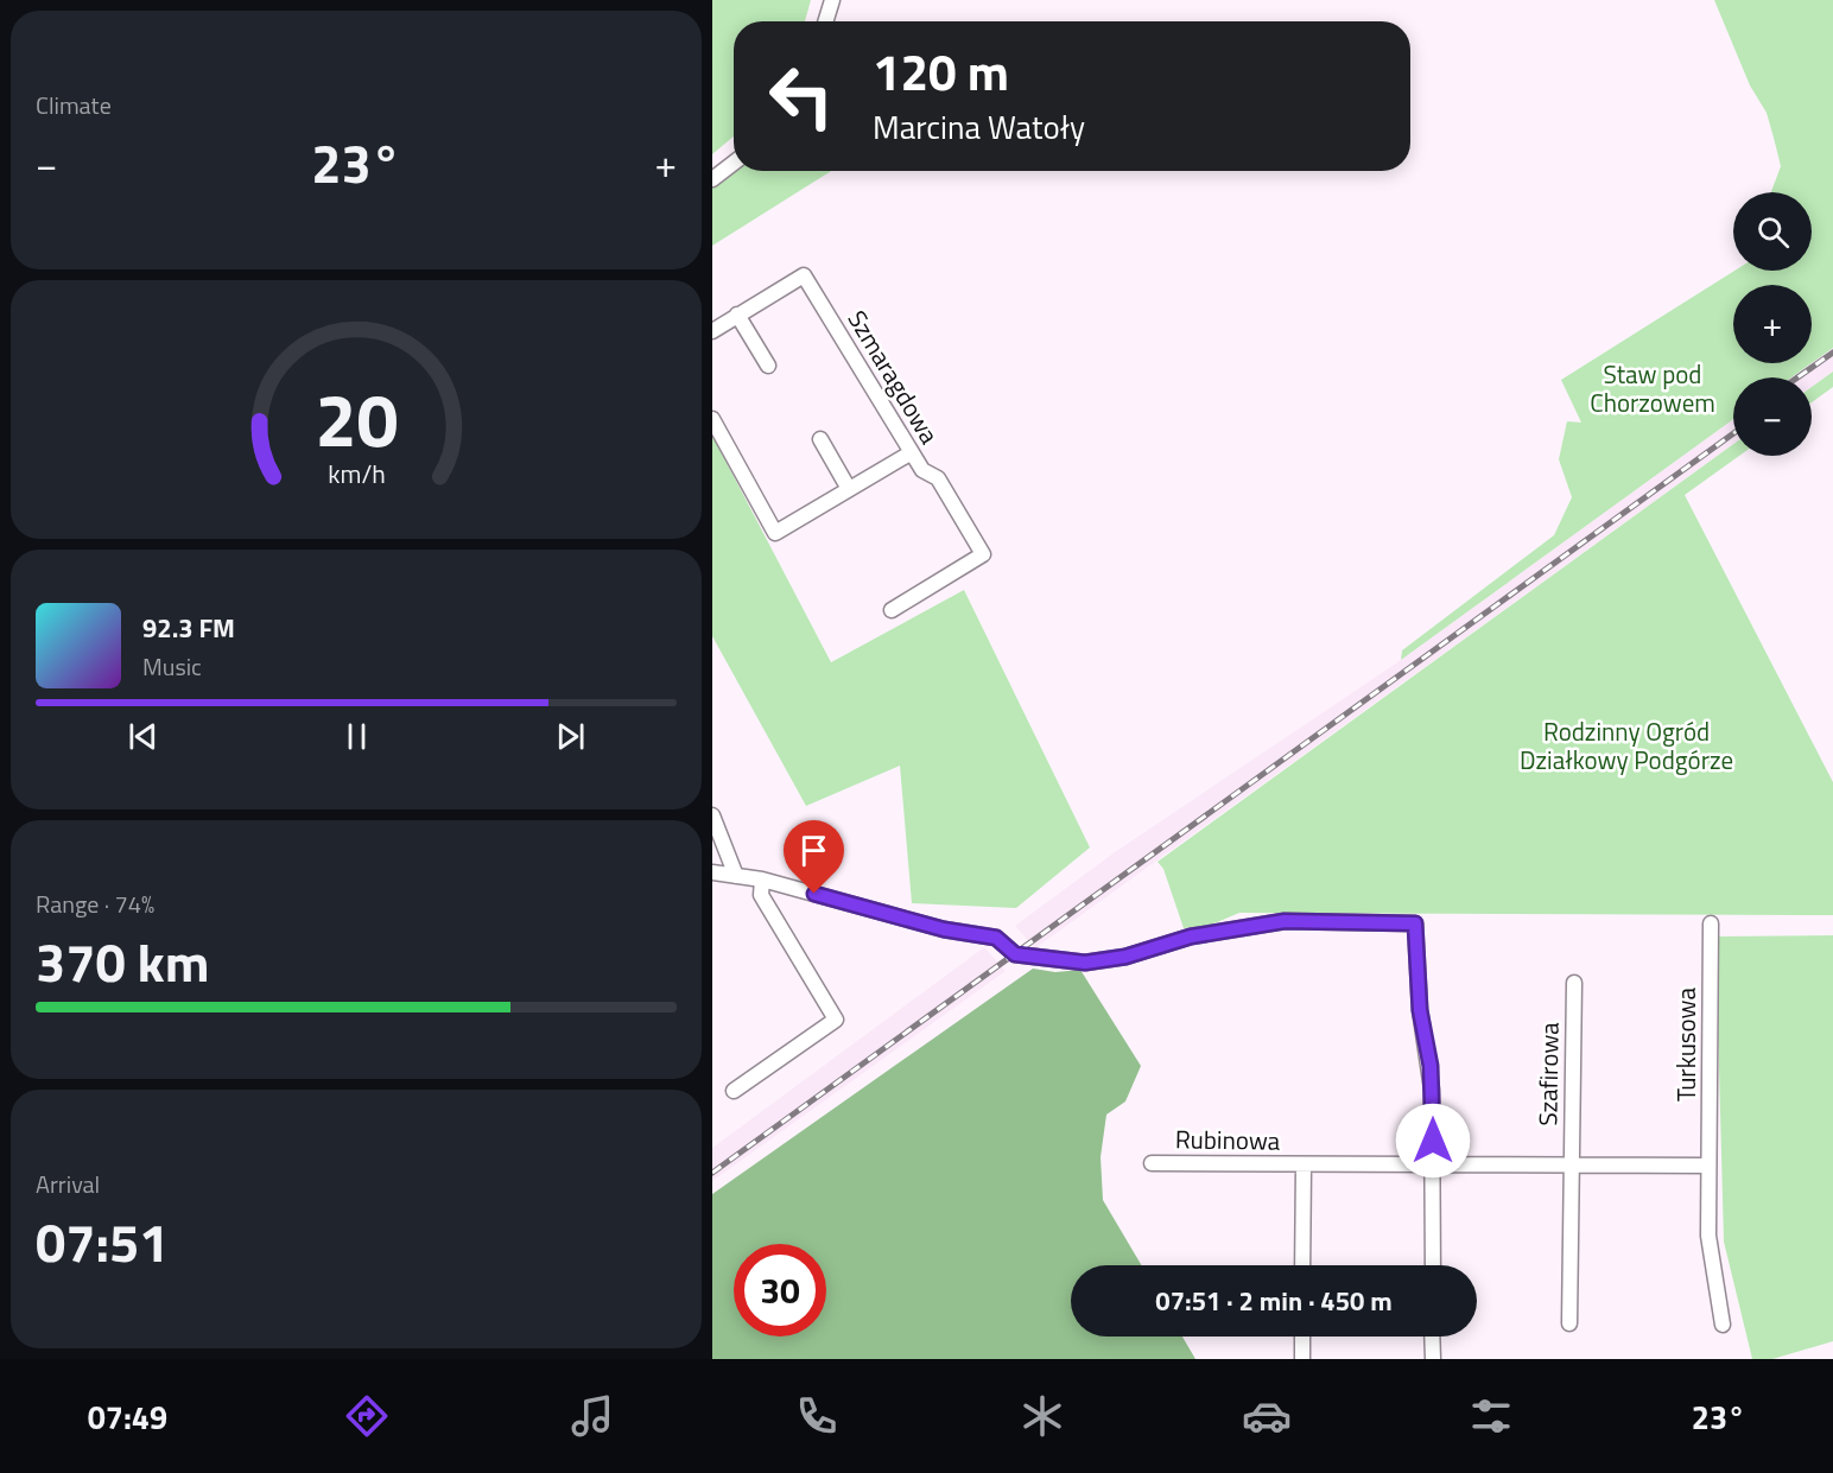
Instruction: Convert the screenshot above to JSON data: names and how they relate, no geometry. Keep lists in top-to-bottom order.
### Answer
{
  "streets": {
    "street": [
      "Szmaragdowa",
      "Turkusowa",
      "Szafirowa",
      "Rubinowa"
    ]
  },
  "parks": ["Staw pod Chorzowem", "Rodzinny Ogród Działkowy Podgórze"],
  "page": {
    "tile": [
      "Climate",
      ["Range · 74%", "370 km"],
      ["Arrival", "07:51"]
    ],
    "turn": ["120 m", "Marcina Watoły"],
    "heat": ["−", "23°", "+"],
    "map_buttons": ["+", "−"],
    "song": ["92.3 FM", "Music"],
    "limit": "30",
    "trip": "07:51 · 2 min · 450 m",
    "tabs": ["07:49", "23°"],
    "gauge": ["20", "km/h"]
  }
}
